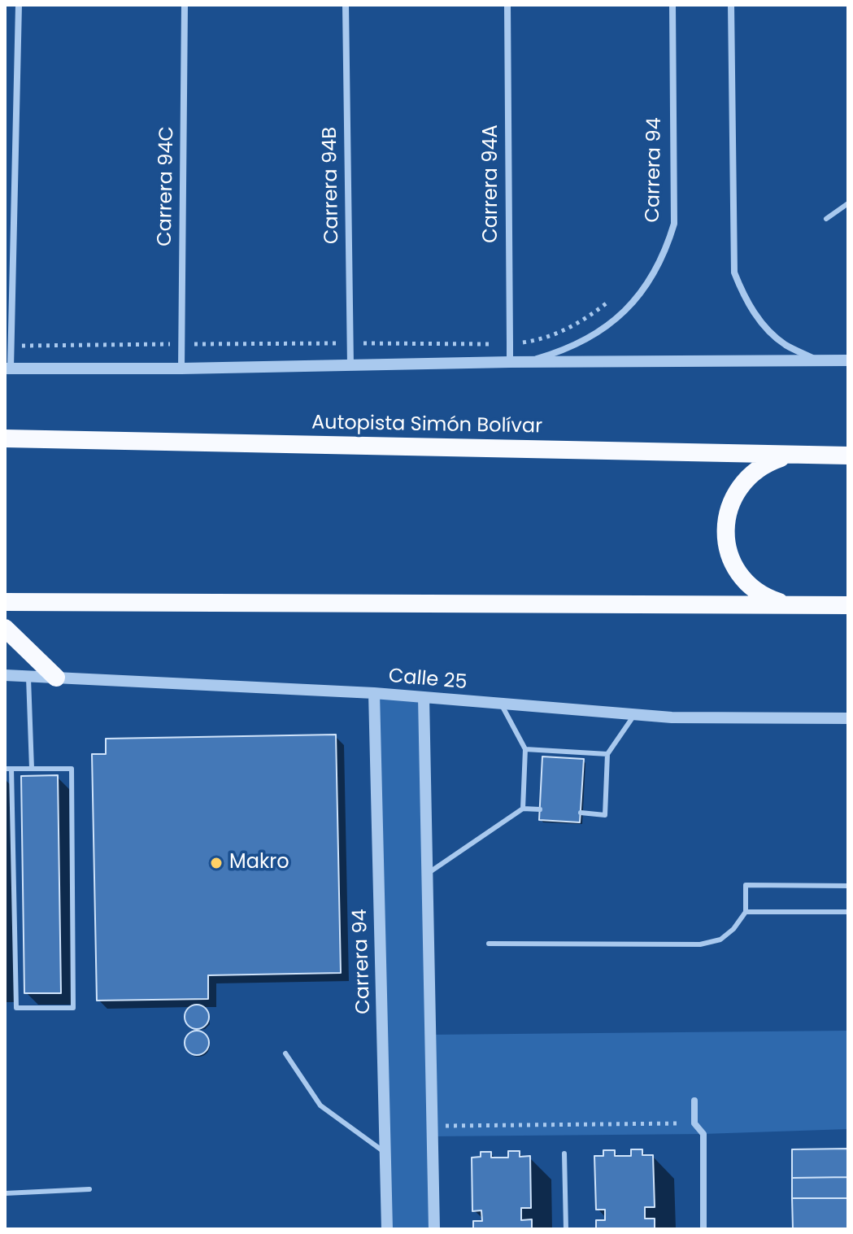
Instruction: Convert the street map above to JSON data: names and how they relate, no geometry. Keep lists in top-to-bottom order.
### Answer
{
  "streets": {
    "highway": ["Autopista Simón Bolívar"],
    "street": [
      "Carrera 94",
      "Carrera 94A",
      "Carrera 94B",
      "Carrera 94C",
      "Calle 25"
    ]
  },
  "crossings": [
    ["Carrera 94", "Carrera 94A"],
    ["Carrera 94", "Calle 25"]
  ],
  "places": ["Makro"]
}
